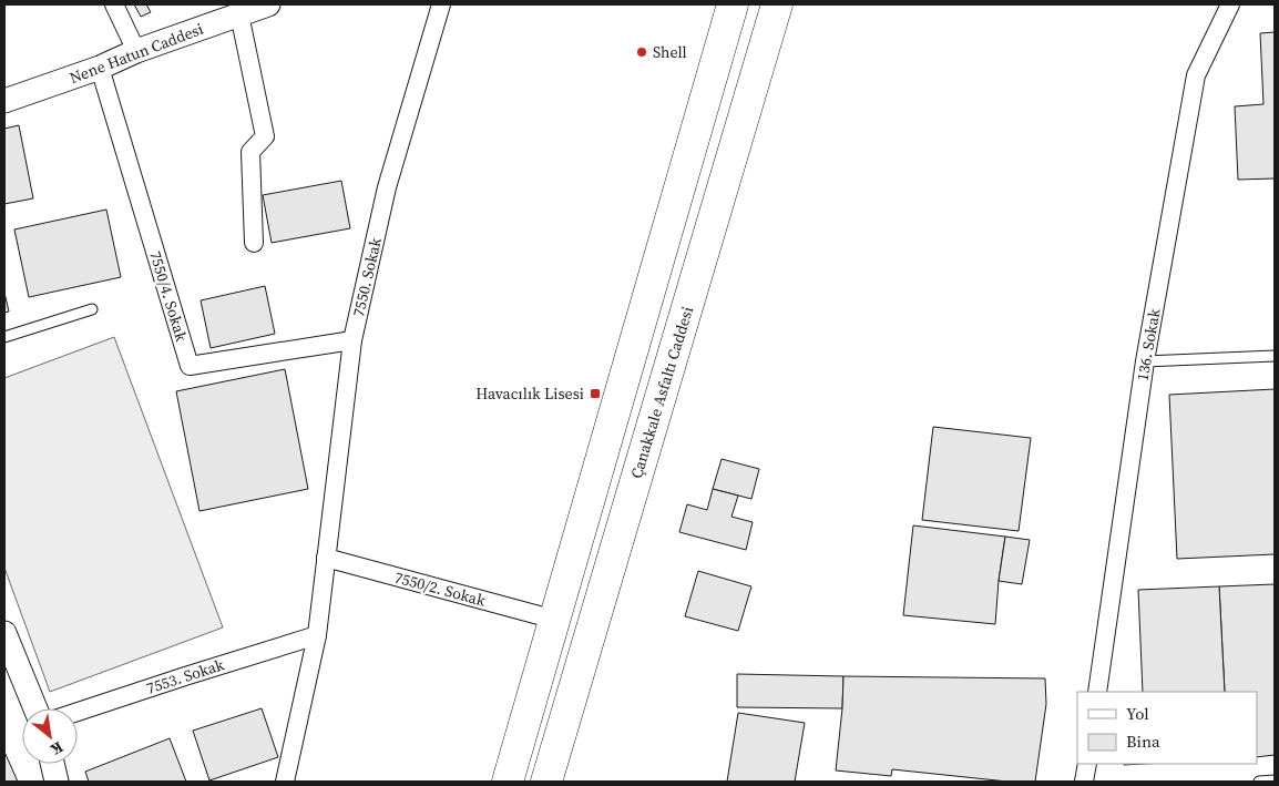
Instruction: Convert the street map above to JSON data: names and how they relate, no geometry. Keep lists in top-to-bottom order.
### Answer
{
  "streets": {
    "highway": ["Çanakkale Asfaltı Caddesi"],
    "street": [
      "Nene Hatun Caddesi",
      "7550. Sokak",
      "7550/4. Sokak",
      "136. Sokak",
      "7550/2. Sokak",
      "7553. Sokak"
    ]
  },
  "crossings": [
    ["Nene Hatun Caddesi", "7550/4. Sokak"],
    ["7550. Sokak", "7550/4. Sokak"],
    ["7550. Sokak", "7550/2. Sokak"],
    ["7550. Sokak", "7553. Sokak"]
  ],
  "places": {
    "other": ["Shell"],
    "transit": ["Havacılık Lisesi"]
  },
  "legend": ["Yol", "Bina"],
  "north": "bottom right"
}
